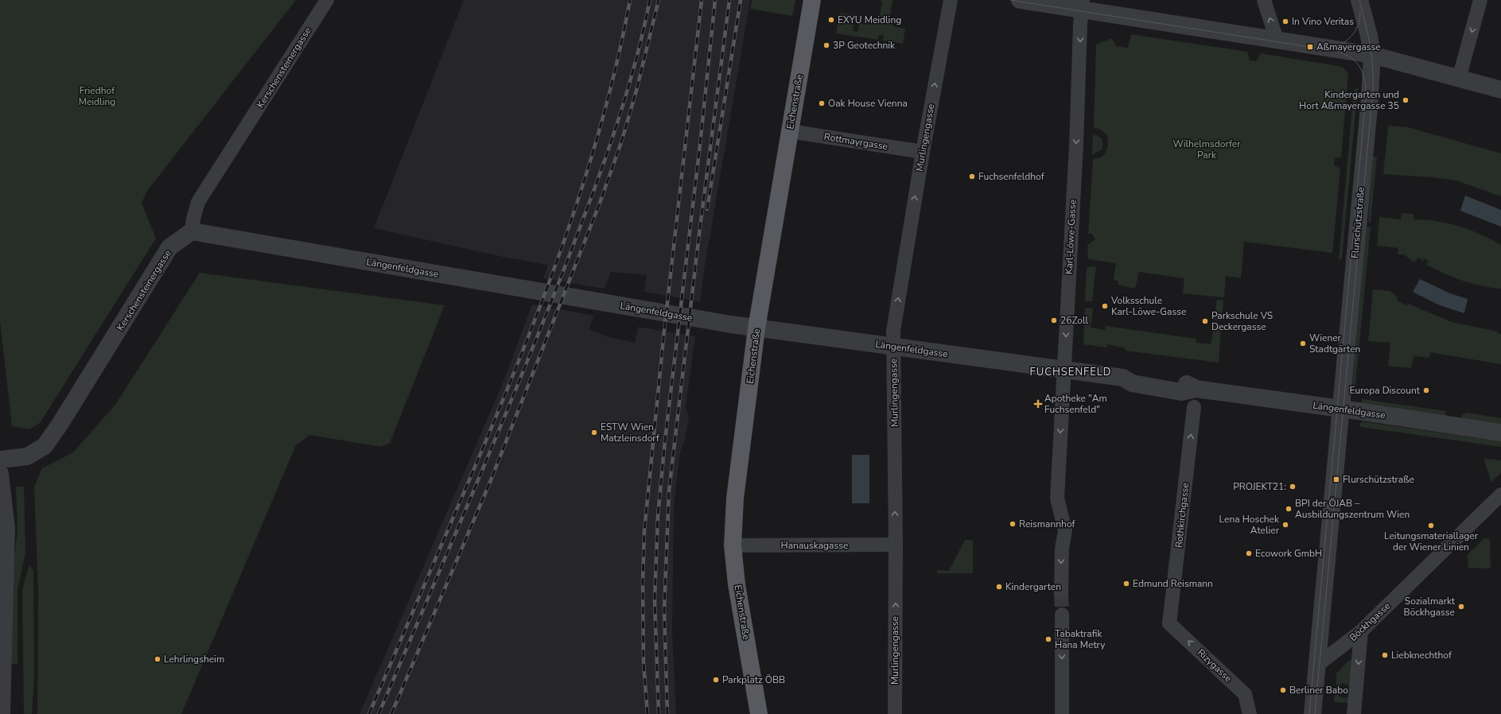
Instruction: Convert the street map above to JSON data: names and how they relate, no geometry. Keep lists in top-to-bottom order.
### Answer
{
  "streets": {
    "main road": ["Eichenstraße"],
    "street": [
      "Kerschensteinergasse",
      "Murlingengasse",
      "Rottmayrgasse",
      "Flurschützstraße",
      "Karl-Löwe-Gasse",
      "Längenfeldgasse",
      "Rothkirchgasse",
      "Hanauskagasse",
      "Böckhgasse",
      "Rizygasse"
    ]
  },
  "crossings": [
    ["Kerschensteinergasse", "Längenfeldgasse"],
    ["Eichenstraße", "Rottmayrgasse"],
    ["Eichenstraße", "Längenfeldgasse"],
    ["Eichenstraße", "Hanauskagasse"],
    ["Murlingengasse", "Rottmayrgasse"],
    ["Murlingengasse", "Längenfeldgasse"],
    ["Murlingengasse", "Hanauskagasse"],
    ["Flurschützstraße", "Längenfeldgasse"],
    ["Flurschützstraße", "Böckhgasse"],
    ["Karl-Löwe-Gasse", "Längenfeldgasse"],
    ["Rothkirchgasse", "Rizygasse"]
  ],
  "one_way": [
    "Murlingengasse",
    "Karl-Löwe-Gasse",
    "Rothkirchgasse",
    "Rizygasse"
  ],
  "districts": ["FUCHSENFELD"],
  "parks": ["Friedhof Meidling", "Wilhelmsdorfer Park"],
  "places": {
    "other": [
      "EXYU Meidling",
      "In Vino Veritas",
      "3P Geotechnik",
      "Kindergarten und Hort Aßmayergasse 35",
      "Oak House Vienna",
      "Fuchsenfeldhof",
      "Volksschule Karl-Löwe-Gasse",
      "26Zoll",
      "Parkschule VS Deckergasse",
      "Wiener Stadtgärten",
      "Europa Discount",
      "ESTW Wien Matzleinsdorf",
      "PROJEKT21:",
      "BPI der ÖJAB – Ausbildungszentrum Wien",
      "Reismannhof",
      "Lena Hoschek Atelier",
      "Leitungsmateriallager der Wiener Linien",
      "Ecowork GmbH",
      "Edmund Reismann",
      "Kindergarten",
      "Sozialmarkt Böckhgasse",
      "Tabaktrafik Hana Metry",
      "Liebknechthof",
      "Lehrlingsheim",
      "Parkplatz ÖBB",
      "Berliner Babo"
    ],
    "transit": ["Aßmayergasse", "Flurschützstraße"],
    "health": ["Apotheke \"Am Fuchsenfeld\""]
  }
}
